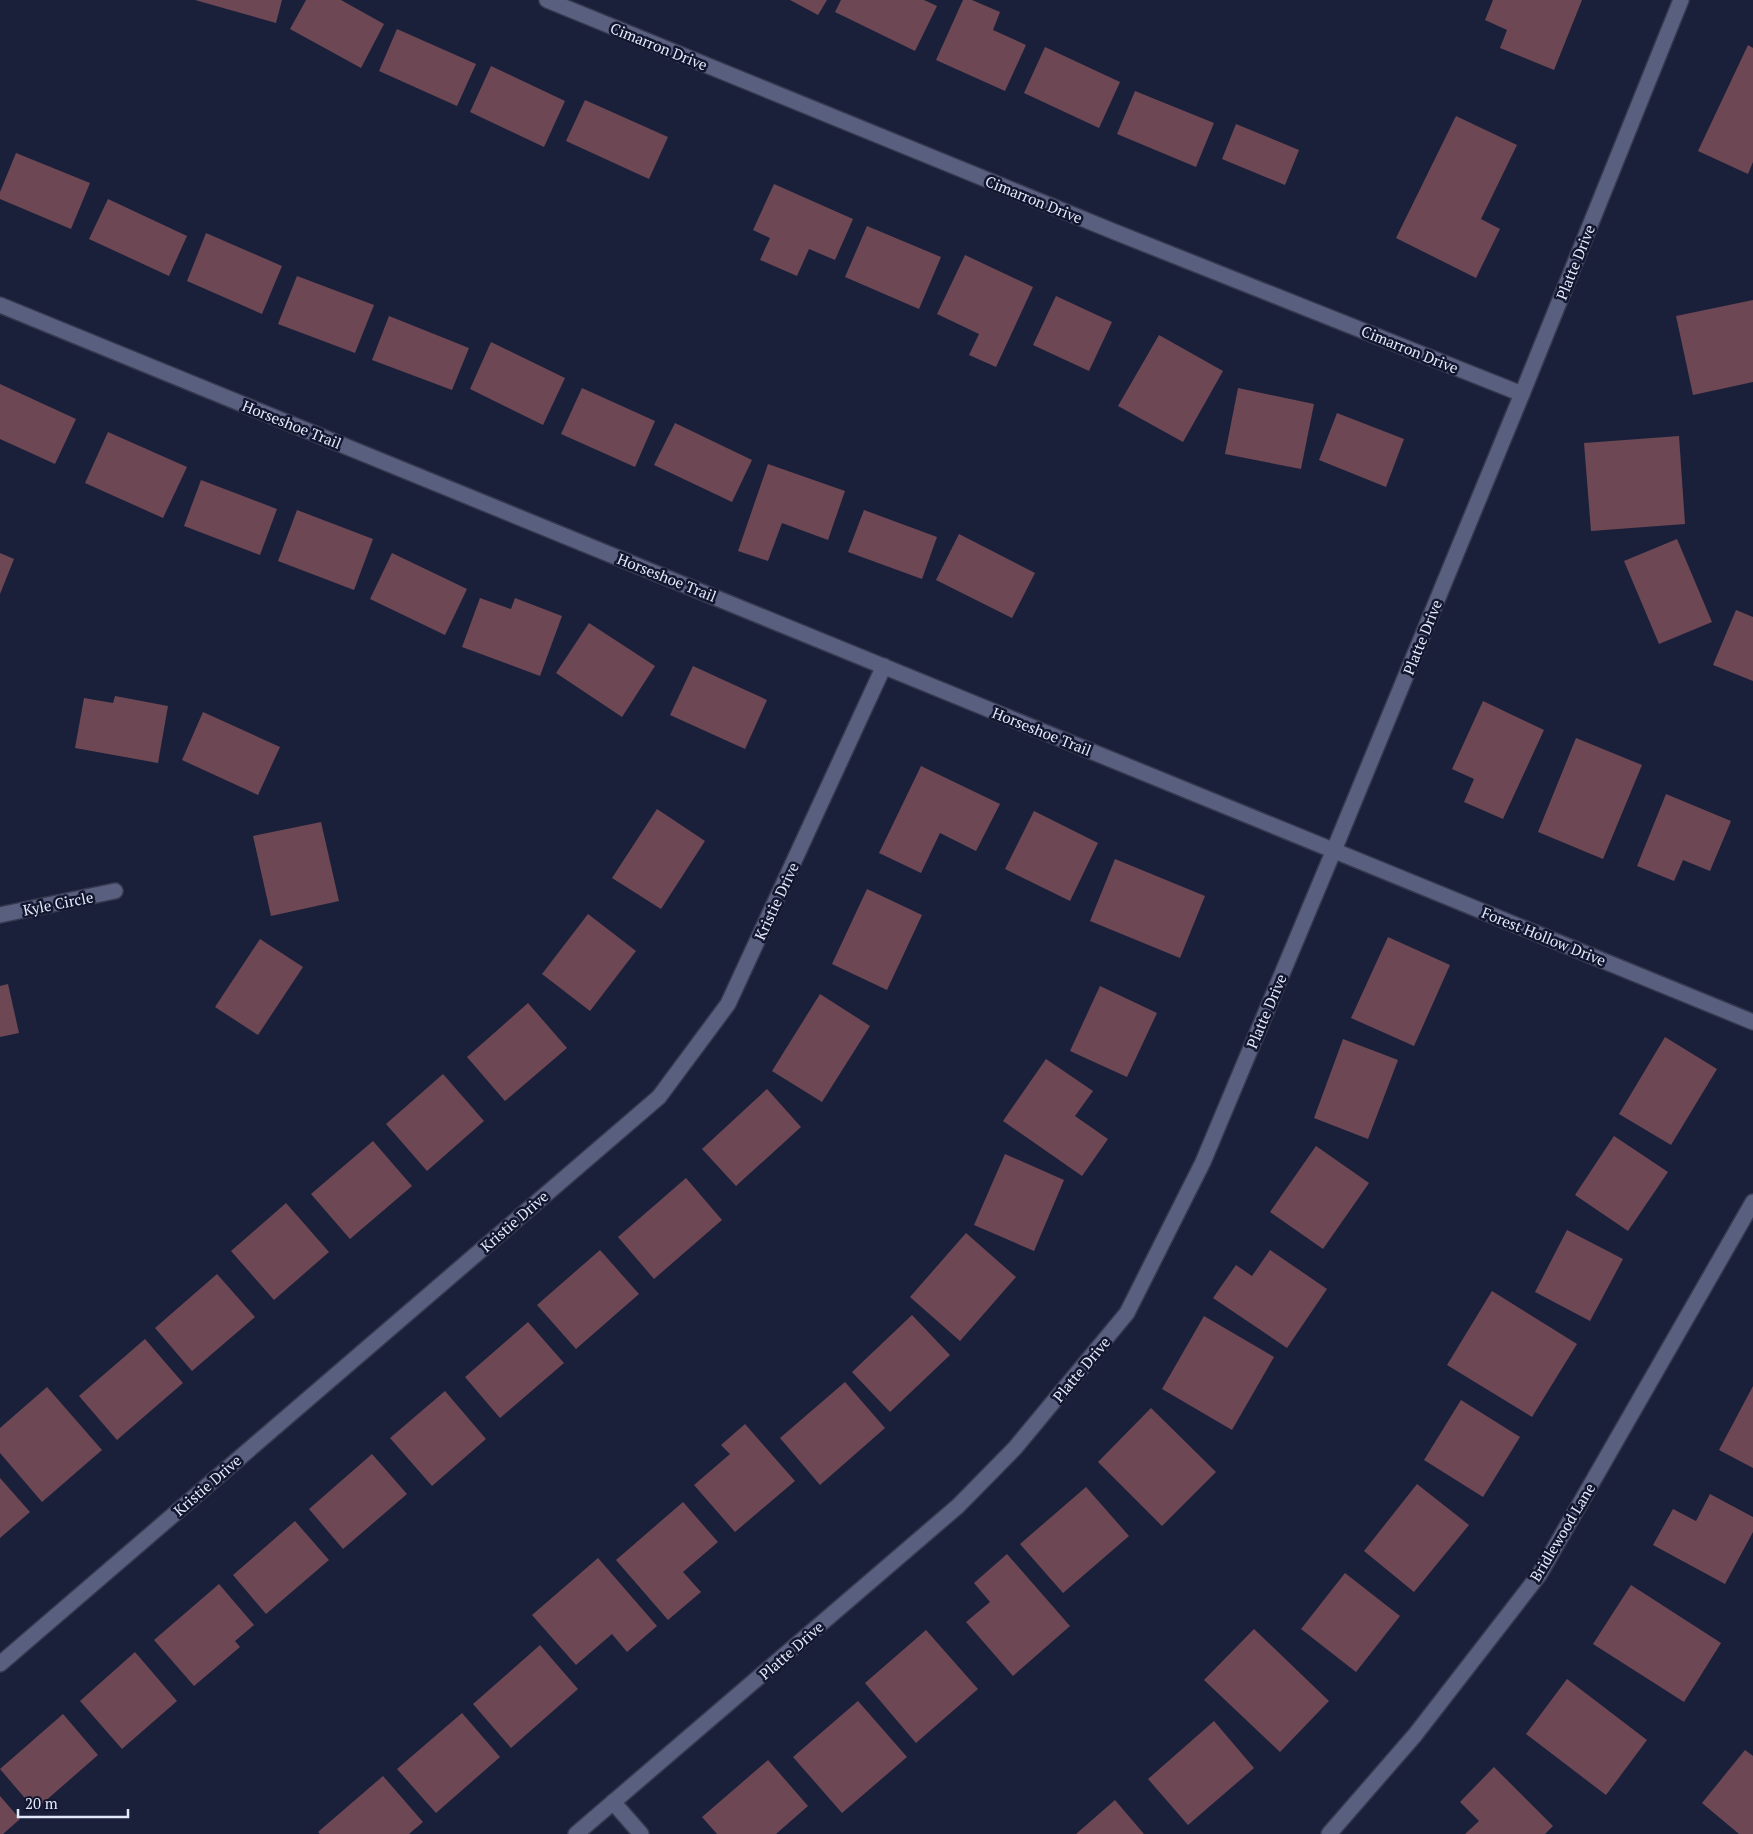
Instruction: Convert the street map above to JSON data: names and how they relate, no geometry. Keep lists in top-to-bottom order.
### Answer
{
  "streets": {
    "street": [
      "Cimarron Drive",
      "Platte Drive",
      "Horseshoe Trail",
      "Kristie Drive",
      "Kyle Circle",
      "Forest Hollow Drive",
      "Bridlewood Lane"
    ]
  },
  "crossings": [
    ["Cimarron Drive", "Platte Drive"],
    ["Platte Drive", "Horseshoe Trail"],
    ["Platte Drive", "Forest Hollow Drive"],
    ["Horseshoe Trail", "Kristie Drive"],
    ["Horseshoe Trail", "Forest Hollow Drive"]
  ],
  "scale_bar": "20 m"
}
